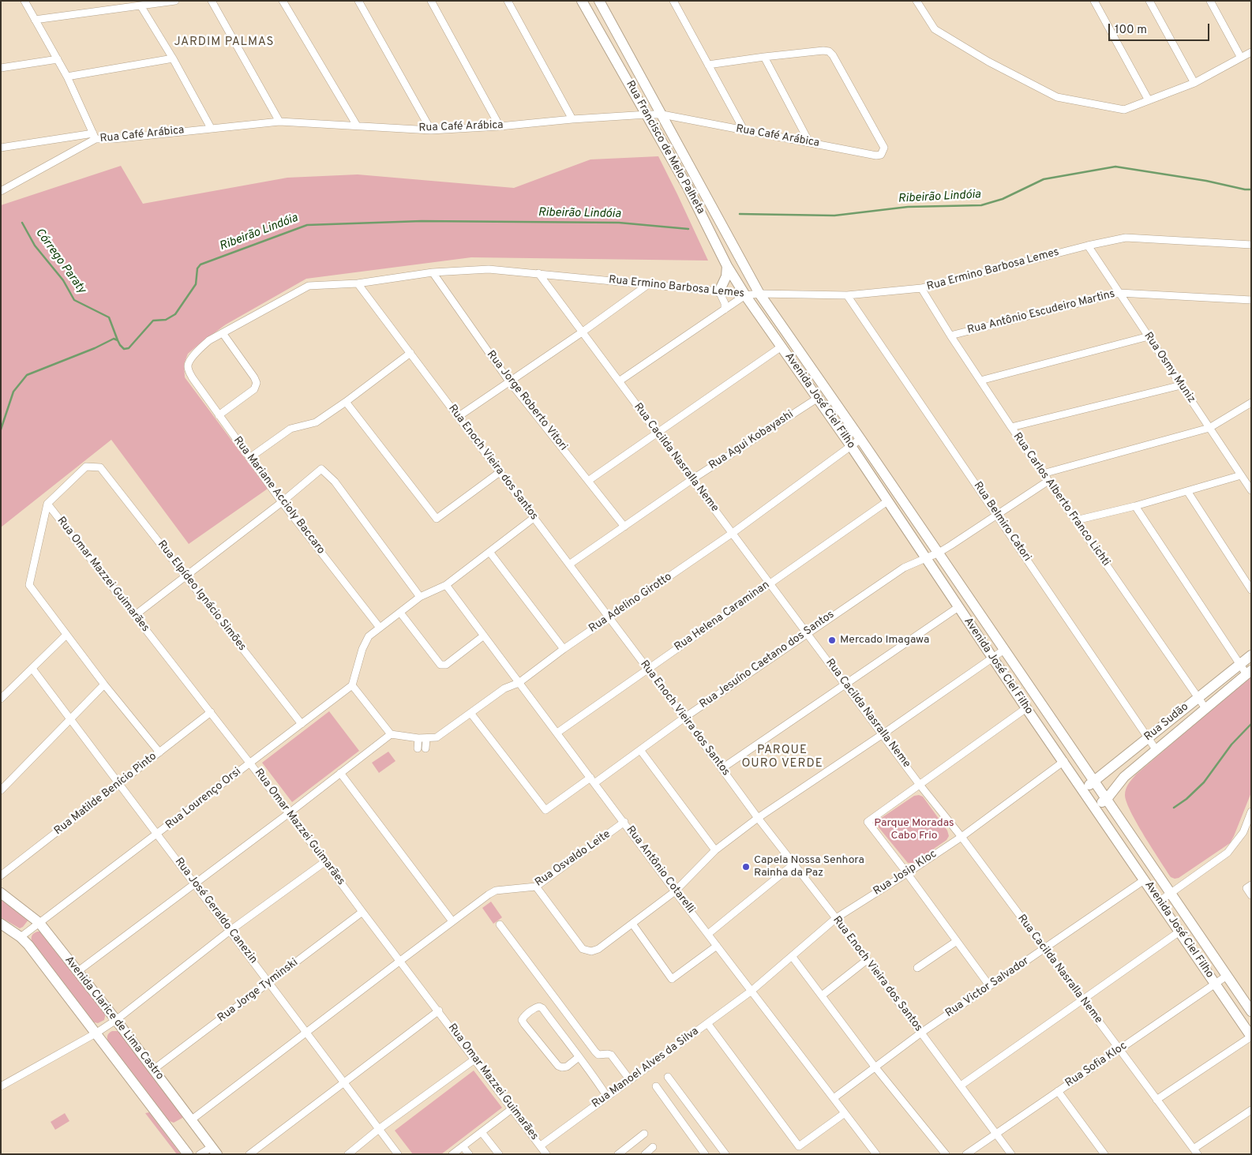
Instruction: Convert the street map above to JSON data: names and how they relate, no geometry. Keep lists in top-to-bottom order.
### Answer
{
  "streets": {
    "street": [
      "Rua Café Arábica",
      "Rua Francisco de Melo Palheta",
      "Rua Ermino Barbosa Lemes",
      "Rua Antônio Escudeiro Martins",
      "Rua Osmy Muniz",
      "Rua Jorge Roberto Vitori",
      "Avenida José Ciel Filho",
      "Rua Agui Kobayashi",
      "Rua Cacilda Nasralla Neme",
      "Rua Enoch Vieira dos Santos",
      "Rua Mariane Accioly Baccaro",
      "Rua Carlos Alberto Franco Lichti",
      "Rua Belmiro Catori",
      "Rua Omar Mazzei Guimarães",
      "Rua Elpídeo Ignácio Simões",
      "Rua Adelino Girotto",
      "Rua Helena Caraminan",
      "Rua Jesuíno Caetano dos Santos",
      "Rua Sudão",
      "Rua Matilde Benício Pinto",
      "Rua Lourenço Orsi",
      "Rua Osvaldo Leite",
      "Rua Antônio Cotarelli",
      "Rua Josip Kloc",
      "Rua José Geraldo Canezin",
      "Rua Victor Salvador",
      "Rua Jorge Tyminski",
      "Avenida Clarice de Lima Castro",
      "Rua Sofia Kloc",
      "Rua Manoel Alves da Silva"
    ]
  },
  "crossings": [
    ["Rua Café Arábica", "Rua Francisco de Melo Palheta"],
    ["Rua Francisco de Melo Palheta", "Rua Ermino Barbosa Lemes"],
    ["Rua Francisco de Melo Palheta", "Avenida José Ciel Filho"],
    ["Rua Ermino Barbosa Lemes", "Rua Osmy Muniz"],
    ["Rua Ermino Barbosa Lemes", "Rua Jorge Roberto Vitori"],
    ["Rua Ermino Barbosa Lemes", "Avenida José Ciel Filho"],
    ["Rua Ermino Barbosa Lemes", "Rua Cacilda Nasralla Neme"],
    ["Rua Ermino Barbosa Lemes", "Rua Enoch Vieira dos Santos"],
    ["Rua Ermino Barbosa Lemes", "Rua Mariane Accioly Baccaro"],
    ["Rua Ermino Barbosa Lemes", "Rua Carlos Alberto Franco Lichti"],
    ["Rua Ermino Barbosa Lemes", "Rua Belmiro Catori"],
    ["Rua Antônio Escudeiro Martins", "Rua Osmy Muniz"],
    ["Rua Antônio Escudeiro Martins", "Rua Carlos Alberto Franco Lichti"],
    ["Rua Jorge Roberto Vitori", "Rua Agui Kobayashi"],
    ["Avenida José Ciel Filho", "Rua Agui Kobayashi"],
    ["Avenida José Ciel Filho", "Rua Adelino Girotto"],
    ["Avenida José Ciel Filho", "Rua Helena Caraminan"],
    ["Avenida José Ciel Filho", "Rua Jesuíno Caetano dos Santos"],
    ["Avenida José Ciel Filho", "Rua Sudão"],
    ["Avenida José Ciel Filho", "Rua Josip Kloc"],
    ["Avenida José Ciel Filho", "Rua Victor Salvador"],
    ["Avenida José Ciel Filho", "Rua Sofia Kloc"],
    ["Rua Agui Kobayashi", "Rua Cacilda Nasralla Neme"],
    ["Rua Agui Kobayashi", "Rua Enoch Vieira dos Santos"],
    ["Rua Cacilda Nasralla Neme", "Rua Adelino Girotto"],
    ["Rua Cacilda Nasralla Neme", "Rua Helena Caraminan"],
    ["Rua Cacilda Nasralla Neme", "Rua Jesuíno Caetano dos Santos"],
    ["Rua Cacilda Nasralla Neme", "Rua Josip Kloc"],
    ["Rua Cacilda Nasralla Neme", "Rua Victor Salvador"],
    ["Rua Cacilda Nasralla Neme", "Rua Sofia Kloc"],
    ["Rua Enoch Vieira dos Santos", "Rua Adelino Girotto"],
    ["Rua Enoch Vieira dos Santos", "Rua Helena Caraminan"],
    ["Rua Enoch Vieira dos Santos", "Rua Jesuíno Caetano dos Santos"],
    ["Rua Enoch Vieira dos Santos", "Rua Josip Kloc"],
    ["Rua Enoch Vieira dos Santos", "Rua Victor Salvador"],
    ["Rua Enoch Vieira dos Santos", "Rua Sofia Kloc"],
    ["Rua Carlos Alberto Franco Lichti", "Rua Jesuíno Caetano dos Santos"],
    ["Rua Carlos Alberto Franco Lichti", "Rua Sudão"],
    ["Rua Belmiro Catori", "Rua Jesuíno Caetano dos Santos"],
    ["Rua Belmiro Catori", "Rua Sudão"],
    ["Rua Omar Mazzei Guimarães", "Rua Elpídeo Ignácio Simões"],
    ["Rua Omar Mazzei Guimarães", "Rua Matilde Benício Pinto"],
    ["Rua Omar Mazzei Guimarães", "Rua Lourenço Orsi"],
    ["Rua Omar Mazzei Guimarães", "Rua Osvaldo Leite"],
    ["Rua Omar Mazzei Guimarães", "Rua Jorge Tyminski"],
    ["Rua Omar Mazzei Guimarães", "Rua Manoel Alves da Silva"],
    ["Rua Elpídeo Ignácio Simões", "Rua Lourenço Orsi"],
    ["Rua Adelino Girotto", "Rua Jesuíno Caetano dos Santos"],
    ["Rua Adelino Girotto", "Rua Antônio Cotarelli"],
    ["Rua Helena Caraminan", "Rua Antônio Cotarelli"],
    ["Rua Jesuíno Caetano dos Santos", "Rua Antônio Cotarelli"],
    ["Rua Matilde Benício Pinto", "Rua José Geraldo Canezin"],
    ["Rua Lourenço Orsi", "Rua José Geraldo Canezin"],
    ["Rua Lourenço Orsi", "Avenida Clarice de Lima Castro"],
    ["Rua Osvaldo Leite", "Rua Antônio Cotarelli"],
    ["Rua Osvaldo Leite", "Rua José Geraldo Canezin"],
    ["Rua Osvaldo Leite", "Avenida Clarice de Lima Castro"],
    ["Rua Antônio Cotarelli", "Rua Josip Kloc"],
    ["Rua Antônio Cotarelli", "Rua Victor Salvador"],
    ["Rua Antônio Cotarelli", "Rua Manoel Alves da Silva"],
    ["Rua Josip Kloc", "Rua Manoel Alves da Silva"],
    ["Rua José Geraldo Canezin", "Rua Jorge Tyminski"],
    ["Rua Jorge Tyminski", "Avenida Clarice de Lima Castro"]
  ],
  "districts": ["JARDIM PALMAS", "PARQUE OURO VERDE"],
  "water": ["Ribeirão Lindóia", "Córrego Paraty"],
  "parks": ["Parque Moradas Cabo Frio"],
  "places": ["Mercado Imagawa", "Capela Nossa Senhora Rainha da Paz"],
  "scale_bar": "100 m"
}
